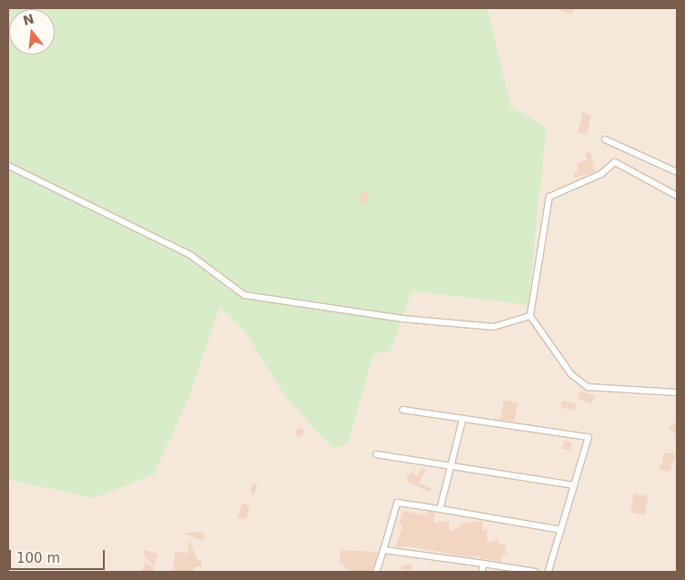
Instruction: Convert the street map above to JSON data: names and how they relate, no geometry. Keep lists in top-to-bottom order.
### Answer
{
  "scale_bar": "100 m",
  "north": "top"
}
